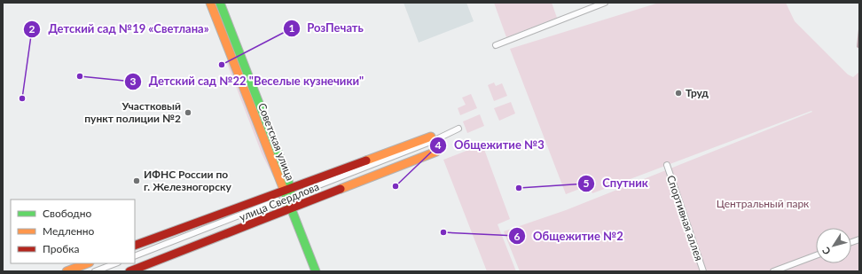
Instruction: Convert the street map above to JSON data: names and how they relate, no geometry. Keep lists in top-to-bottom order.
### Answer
{
  "streets": {
    "street": ["Советская улица", "улица Свердлова", "Спортивная аллея"]
  },
  "crossings": [
    ["Советская улица", "улица Свердлова"]
  ],
  "parks": ["Центральный парк"],
  "places": [
    "РозПечать",
    "Детский сад №22 \"Веселые кузнечики\"",
    "Труд",
    "Детский сад №19 «Светлана»",
    "Участковый пункт полиции №2",
    "ИФНС России по г. Железногорску",
    "Общежитие №3",
    "Спутник",
    "Общежитие №2"
  ],
  "legend": ["Свободно", "Медленно", "Пробка"],
  "north": "bottom left"
}
